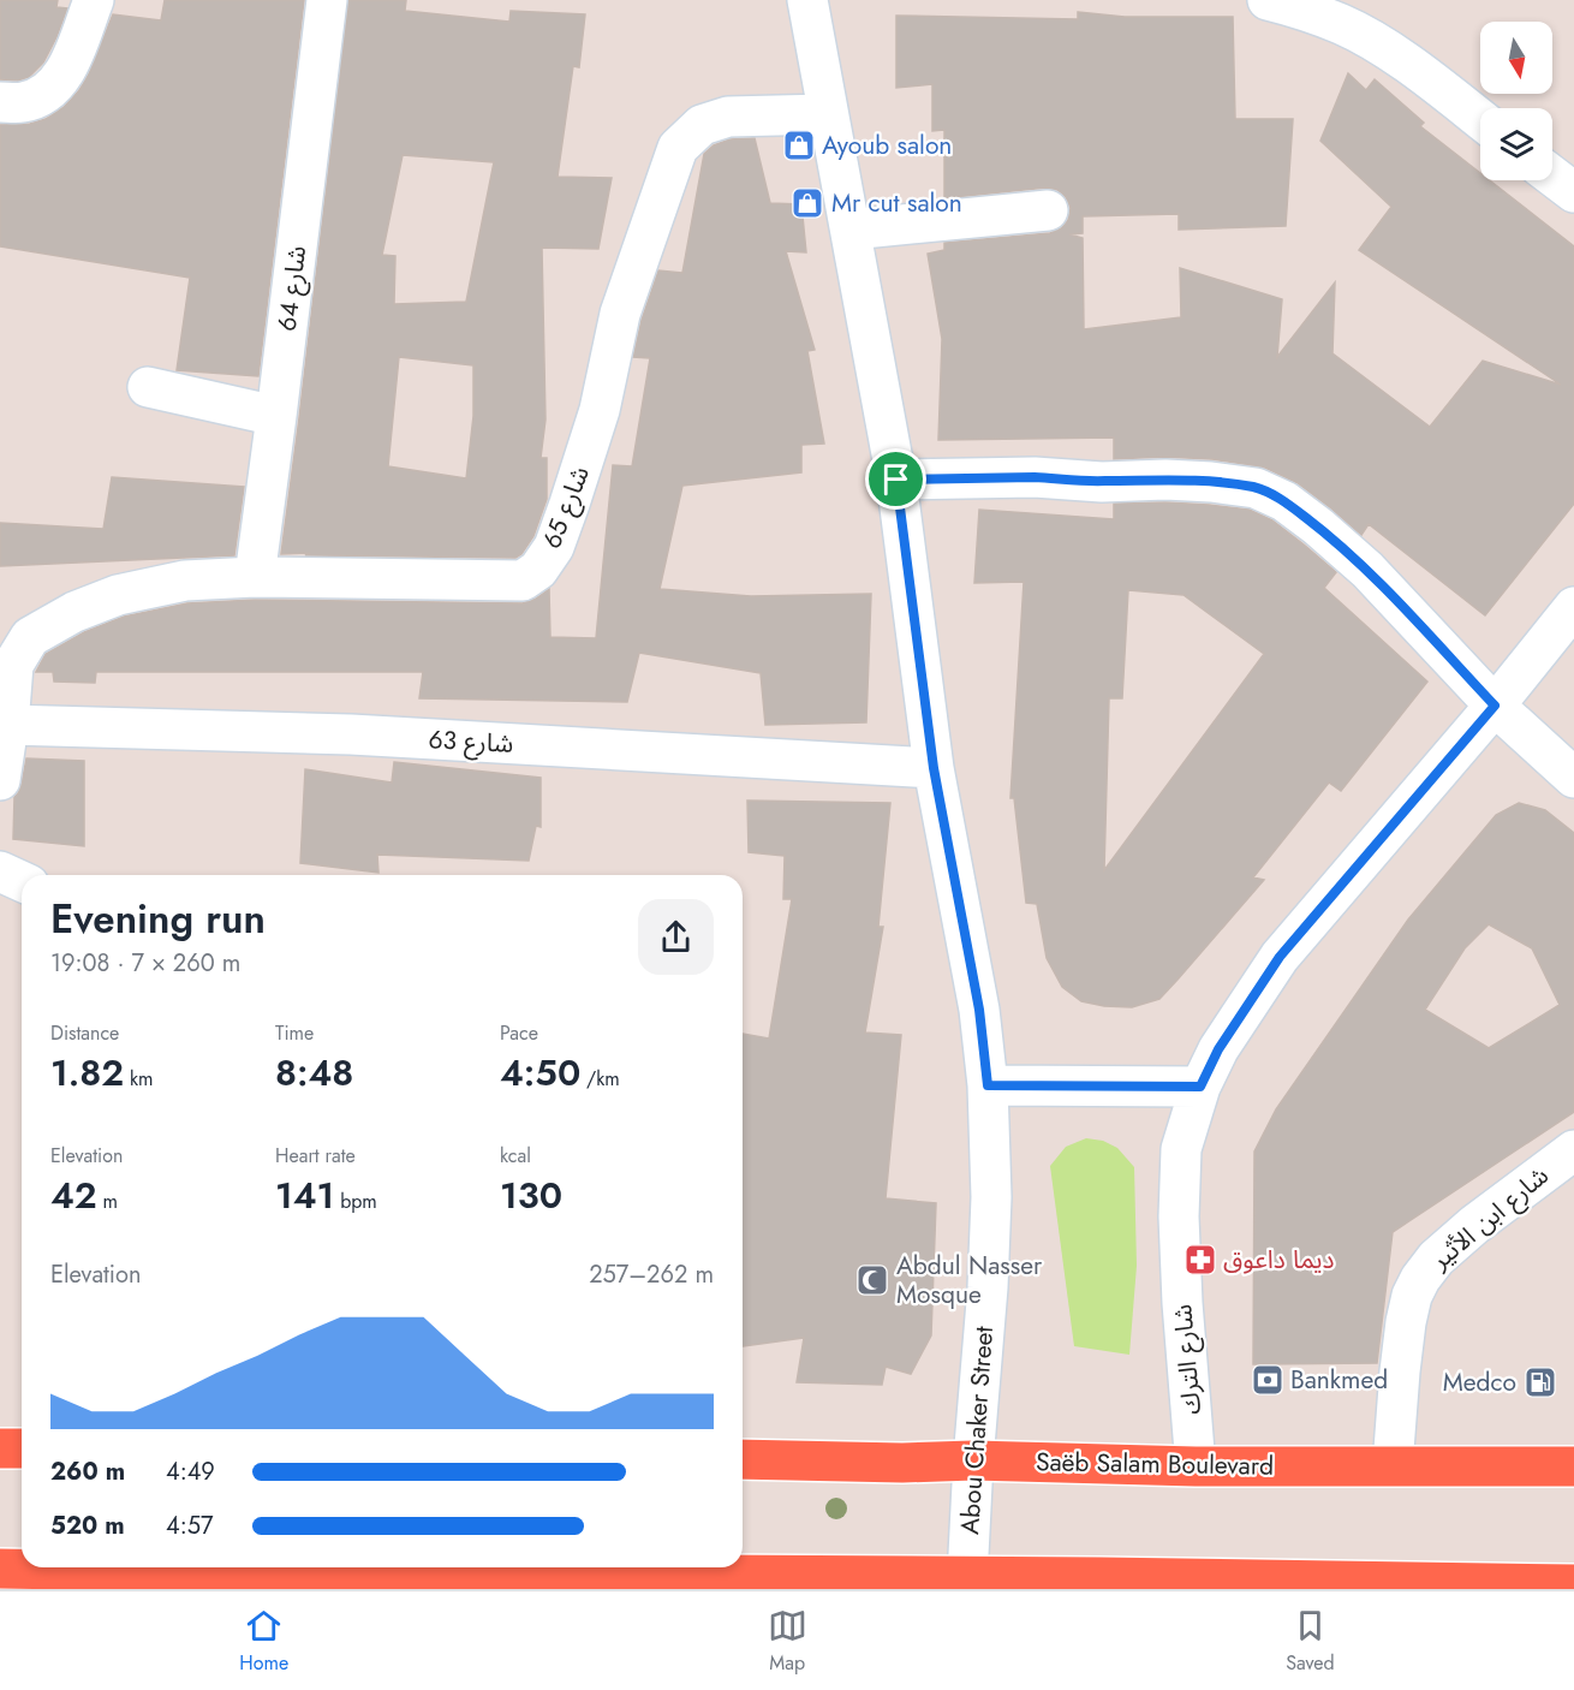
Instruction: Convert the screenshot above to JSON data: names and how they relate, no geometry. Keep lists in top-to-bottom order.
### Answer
{
  "streets": {
    "highway": ["Saëb Salam Boulevard"],
    "street": [
      "شارع 64",
      "شارع 65",
      "شارع 63",
      "شارع ابن الأثير",
      "شارع الترك",
      "Abou Chaker Street"
    ]
  },
  "crossings": [
    ["شارع 64", "شارع 65"],
    ["شارع 65", "شارع 63"],
    ["شارع 65", "Abou Chaker Street"],
    ["شارع 63", "Abou Chaker Street"],
    ["شارع ابن الأثير", "Saëb Salam Boulevard"],
    ["شارع الترك", "Saëb Salam Boulevard"],
    ["Abou Chaker Street", "Saëb Salam Boulevard"]
  ],
  "places": {
    "shop": ["Ayoub salon", "Mr cut salon"],
    "pharmacy": ["ديما داعوق"],
    "mosque": ["Abdul Nasser Mosque"],
    "bank": ["Bankmed"],
    "fuel station": ["Medco"]
  },
  "north": "bottom",
  "page": {
    "heading": ["Evening run", "19:08 · 7 × 260 m"],
    "stats": [
      ["Distance", "1.82 km"],
      ["Time", "8:48"],
      ["Pace", "4:50 /km"],
      ["Elevation", "42 m"],
      ["Heart rate", "141 bpm"],
      ["kcal", "130"]
    ],
    "chart": ["Elevation", "257–262 m"],
    "list": [
      {
        "name": "260 m",
        "note": "4:49"
      },
      {
        "name": "520 m",
        "note": "4:57"
      }
    ],
    "tabs": ["Home", "Map", "Saved"]
  }
}
